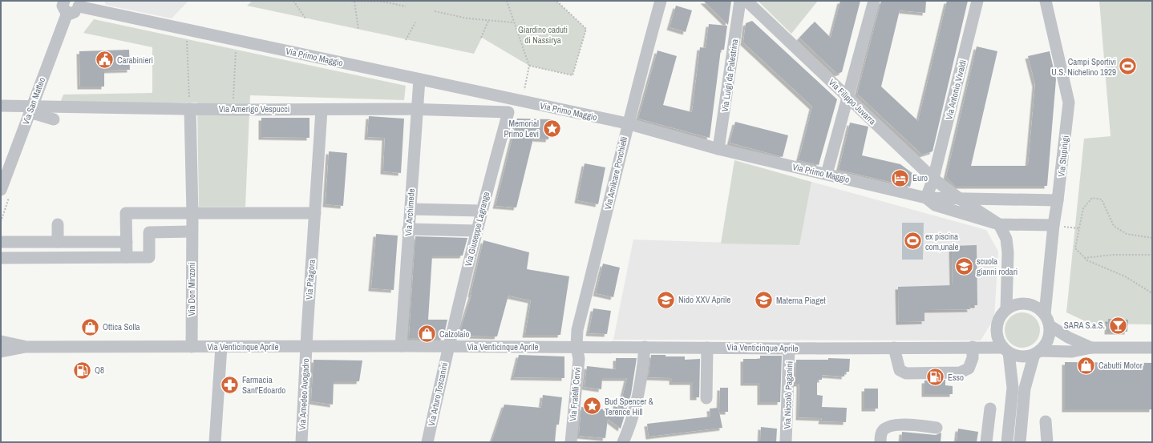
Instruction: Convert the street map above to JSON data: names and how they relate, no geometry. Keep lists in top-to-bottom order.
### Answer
{
  "streets": {
    "street": [
      "Via Primo Maggio",
      "Via Luigi da Palestrina",
      "Via Antonio Vivaldi",
      "Via San Matteo",
      "Via Filippo Juvarra",
      "Via Amerigo Vespucci",
      "Via Stupinigi",
      "Via Amilcare Ponchielli",
      "Via Archimede",
      "Via Giuseppe Lagrange",
      "Via Pitagora",
      "Via Don Minzoni",
      "Via Venticinque Aprile",
      "Via Amedeo Avogadro",
      "Via Arturo Toscanini",
      "Via Fratelli Cervi",
      "Via Niccolò Paganini"
    ]
  },
  "crossings": [
    ["Via Primo Maggio", "Via Luigi da Palestrina"],
    ["Via Primo Maggio", "Via Antonio Vivaldi"],
    ["Via Primo Maggio", "Via Filippo Juvarra"],
    ["Via Primo Maggio", "Via Stupinigi"],
    ["Via Primo Maggio", "Via Amilcare Ponchielli"],
    ["Via Primo Maggio", "Via Archimede"],
    ["Via Antonio Vivaldi", "Via Filippo Juvarra"],
    ["Via San Matteo", "Via Amerigo Vespucci"],
    ["Via Amerigo Vespucci", "Via Archimede"],
    ["Via Amerigo Vespucci", "Via Giuseppe Lagrange"],
    ["Via Amerigo Vespucci", "Via Pitagora"],
    ["Via Amerigo Vespucci", "Via Don Minzoni"],
    ["Via Stupinigi", "Via Venticinque Aprile"],
    ["Via Amilcare Ponchielli", "Via Venticinque Aprile"],
    ["Via Amilcare Ponchielli", "Via Fratelli Cervi"],
    ["Via Archimede", "Via Venticinque Aprile"],
    ["Via Giuseppe Lagrange", "Via Venticinque Aprile"],
    ["Via Giuseppe Lagrange", "Via Arturo Toscanini"],
    ["Via Pitagora", "Via Venticinque Aprile"],
    ["Via Pitagora", "Via Amedeo Avogadro"],
    ["Via Don Minzoni", "Via Venticinque Aprile"],
    ["Via Venticinque Aprile", "Via Amedeo Avogadro"],
    ["Via Venticinque Aprile", "Via Arturo Toscanini"],
    ["Via Venticinque Aprile", "Via Fratelli Cervi"],
    ["Via Venticinque Aprile", "Via Niccolò Paganini"]
  ],
  "parks": ["Giardino caduti di Nassirya"],
  "places": {
    "public building": ["Carabinieri"],
    "sports": ["Campi Sportivi U.S. Nichelino 1929", "ex piscina com,unale"],
    "place": ["Memorial Primo Levi", "Bud Spencer & Terence Hill"],
    "hotel": ["Euro"],
    "school or university": ["scuola gianni rodari", "Nido XXV Aprile", "Materna Piaget"],
    "bar": ["SARA S.a.S."],
    "shop": ["Ottica Solla", "Calzolaio", "Cabutti Motor"],
    "fuel station": ["Q8", "Esso"],
    "pharmacy": ["Farmacia Sant'Edoardo"]
  }
}
